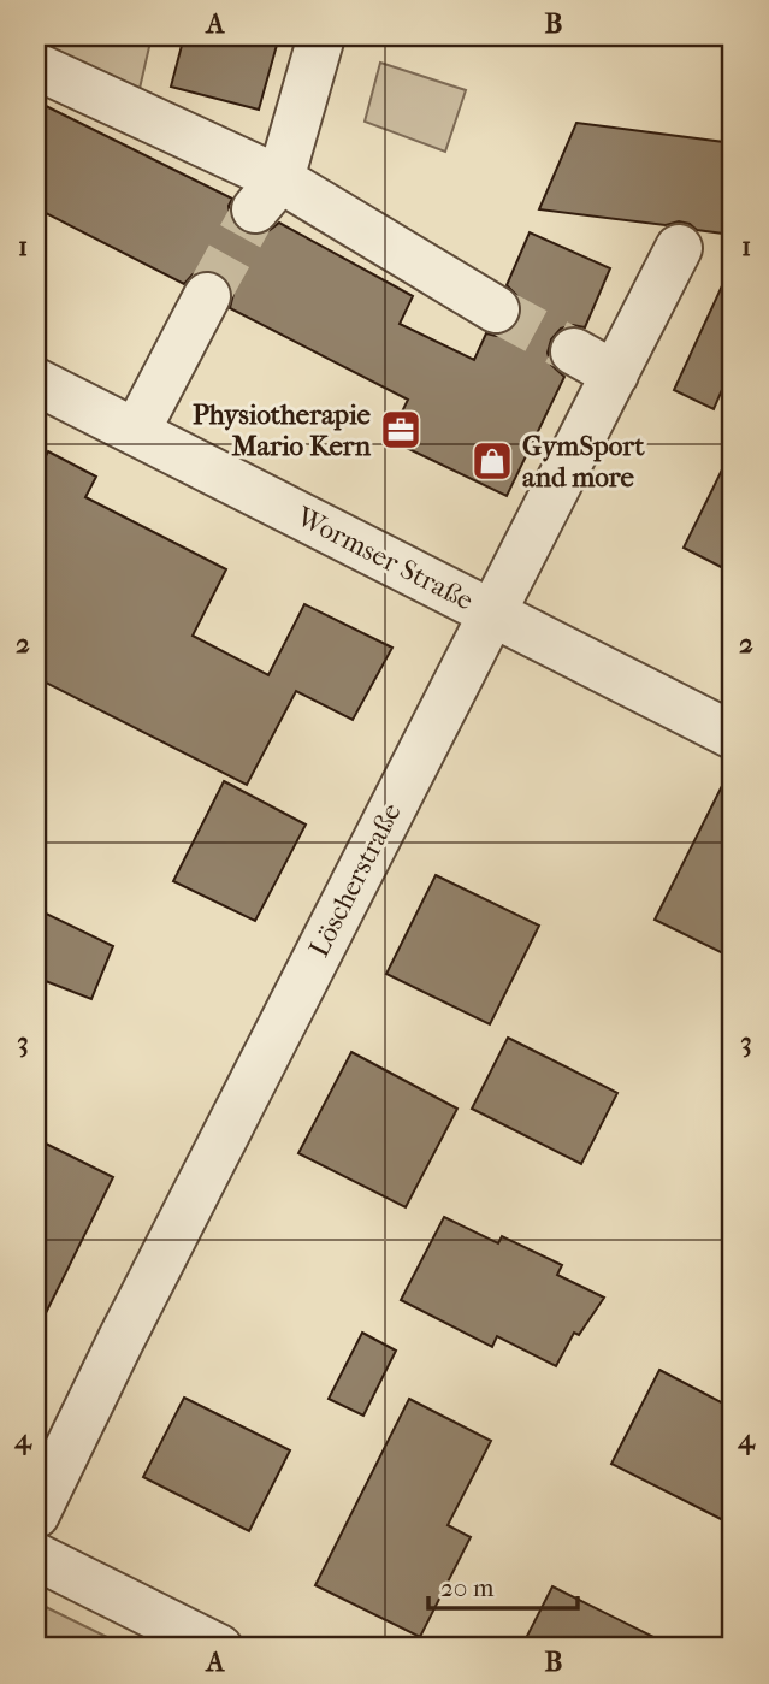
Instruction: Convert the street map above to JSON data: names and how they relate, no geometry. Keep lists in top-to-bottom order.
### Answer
{
  "streets": {
    "street": ["Wormser Straße", "Löscherstraße"]
  },
  "crossings": [
    ["Wormser Straße", "Löscherstraße"]
  ],
  "places": {
    "office": ["Physiotherapie Mario Kern"],
    "shop": ["GymSport and more"]
  },
  "scale_bar": "20 m",
  "grid": {
    "columns": ["A", "B"],
    "rows": [
      "1",
      "2",
      "3",
      "4"
    ]
  }
}
